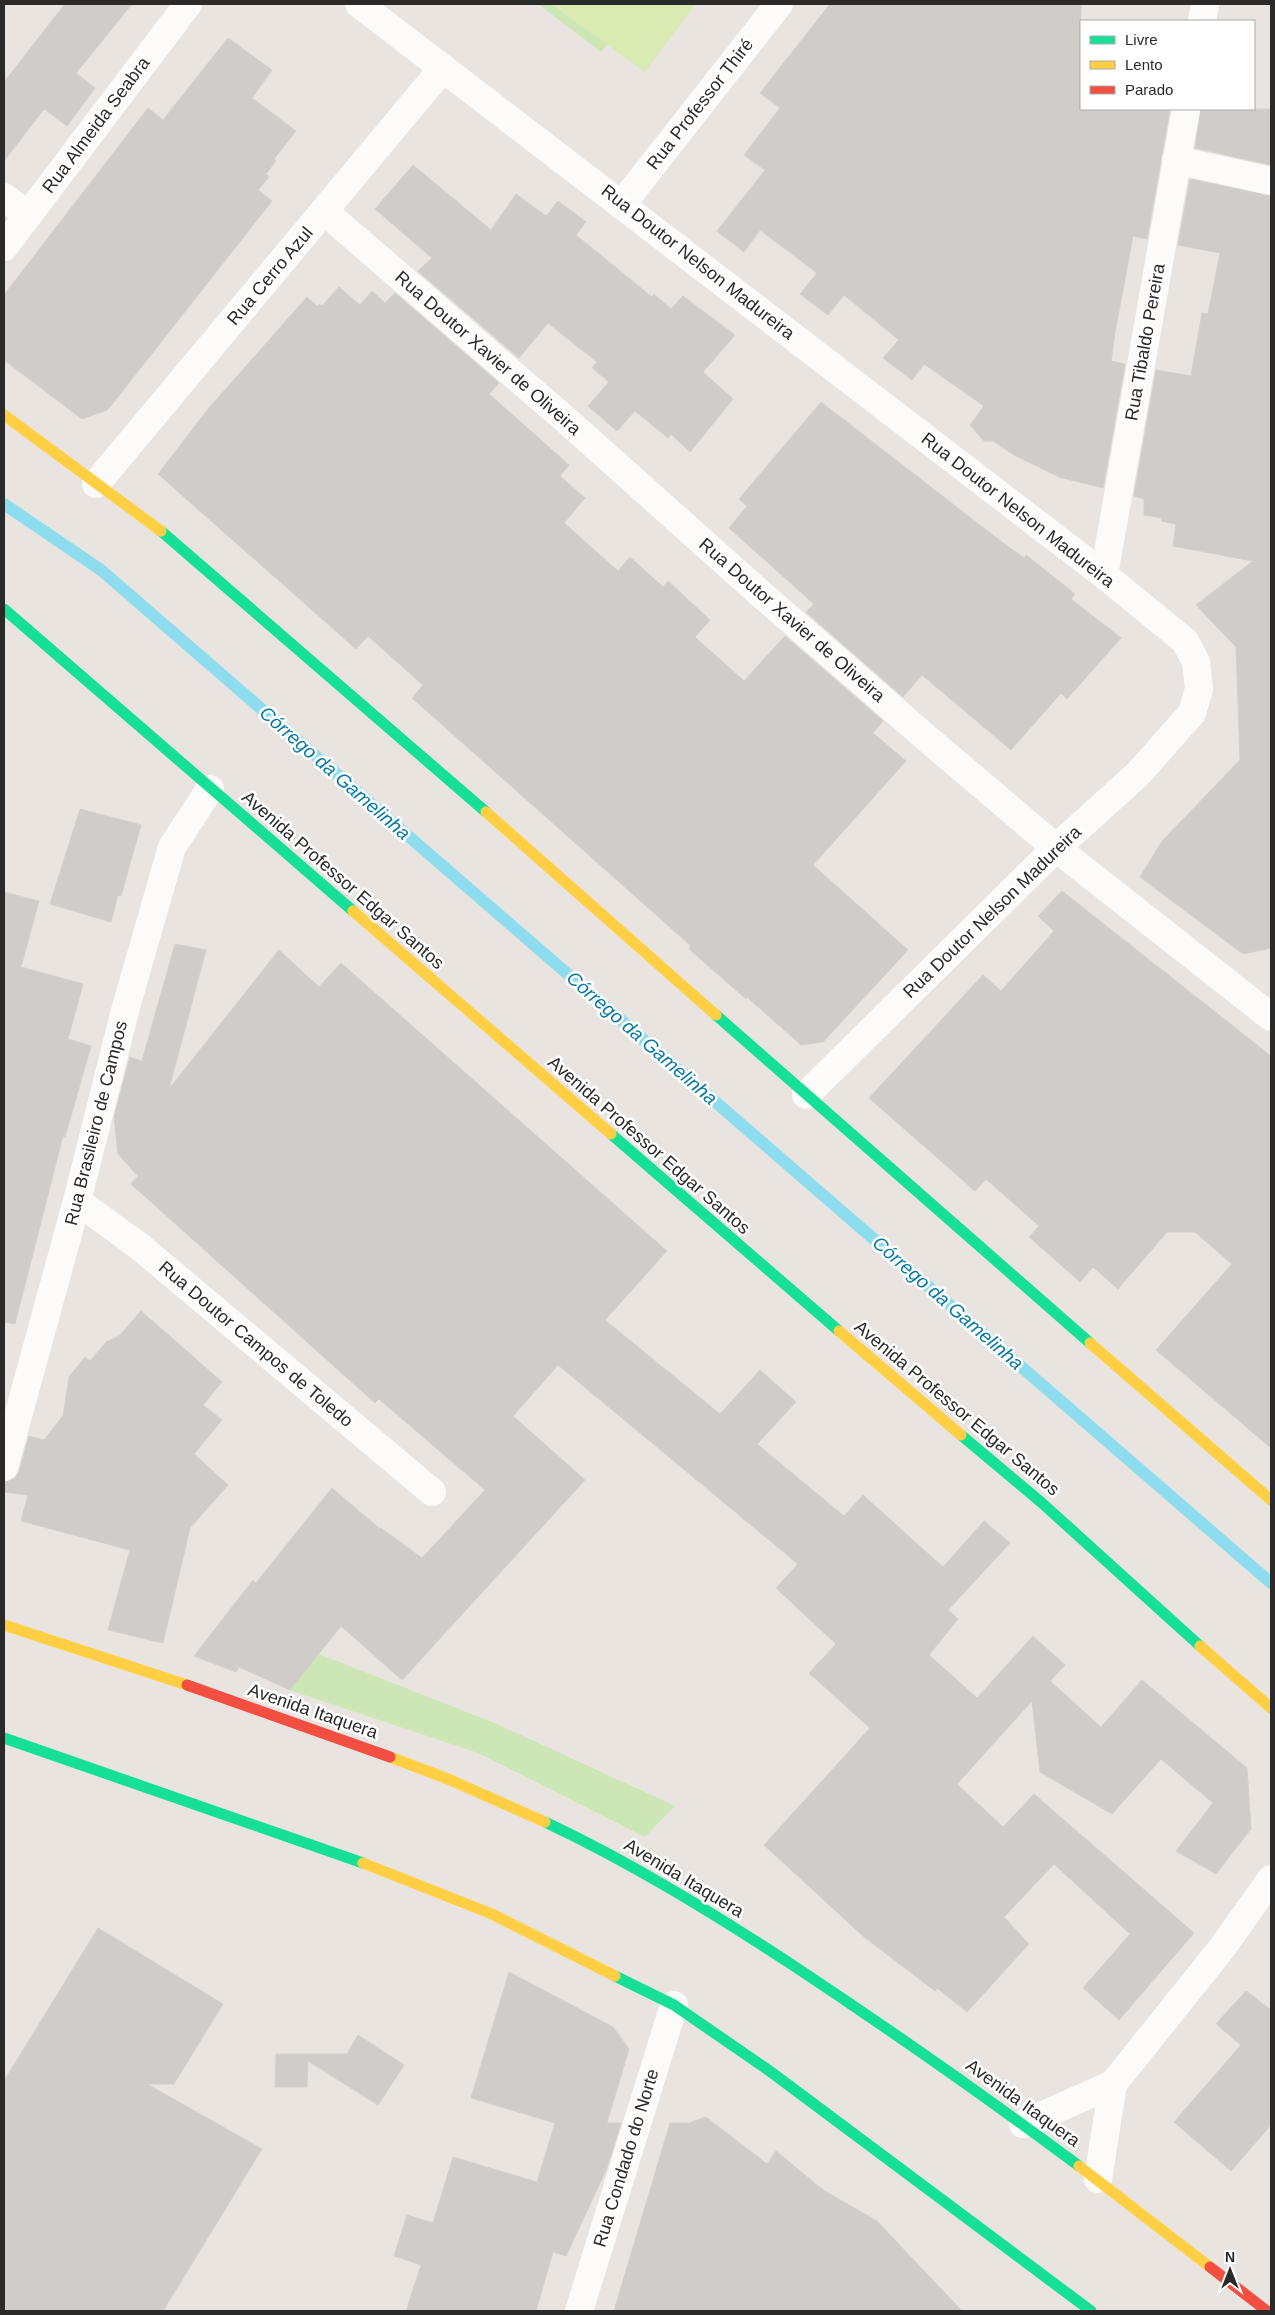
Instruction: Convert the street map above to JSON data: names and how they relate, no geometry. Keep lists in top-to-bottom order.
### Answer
{
  "streets": {
    "main road": ["Avenida Professor Edgar Santos", "Avenida Itaquera"],
    "street": [
      "Rua Professor Thiré",
      "Rua Almeida Seabra",
      "Rua Doutor Nelson Madureira",
      "Rua Cerro Azul",
      "Rua Tibaldo Pereira",
      "Rua Doutor Xavier de Oliveira",
      "Rua Brasileiro de Campos",
      "Rua Doutor Campos de Toledo",
      "Rua Condado do Norte"
    ]
  },
  "crossings": [
    ["Rua Professor Thiré", "Rua Doutor Nelson Madureira"],
    ["Rua Doutor Nelson Madureira", "Rua Cerro Azul"],
    ["Rua Doutor Nelson Madureira", "Rua Tibaldo Pereira"],
    ["Rua Doutor Nelson Madureira", "Rua Doutor Xavier de Oliveira"],
    ["Rua Cerro Azul", "Rua Doutor Xavier de Oliveira"],
    ["Avenida Professor Edgar Santos", "Rua Brasileiro de Campos"],
    ["Rua Brasileiro de Campos", "Rua Doutor Campos de Toledo"]
  ],
  "water": ["Córrego da Gamelinha"],
  "legend": ["Livre", "Lento", "Parado"],
  "north": "top"
}
